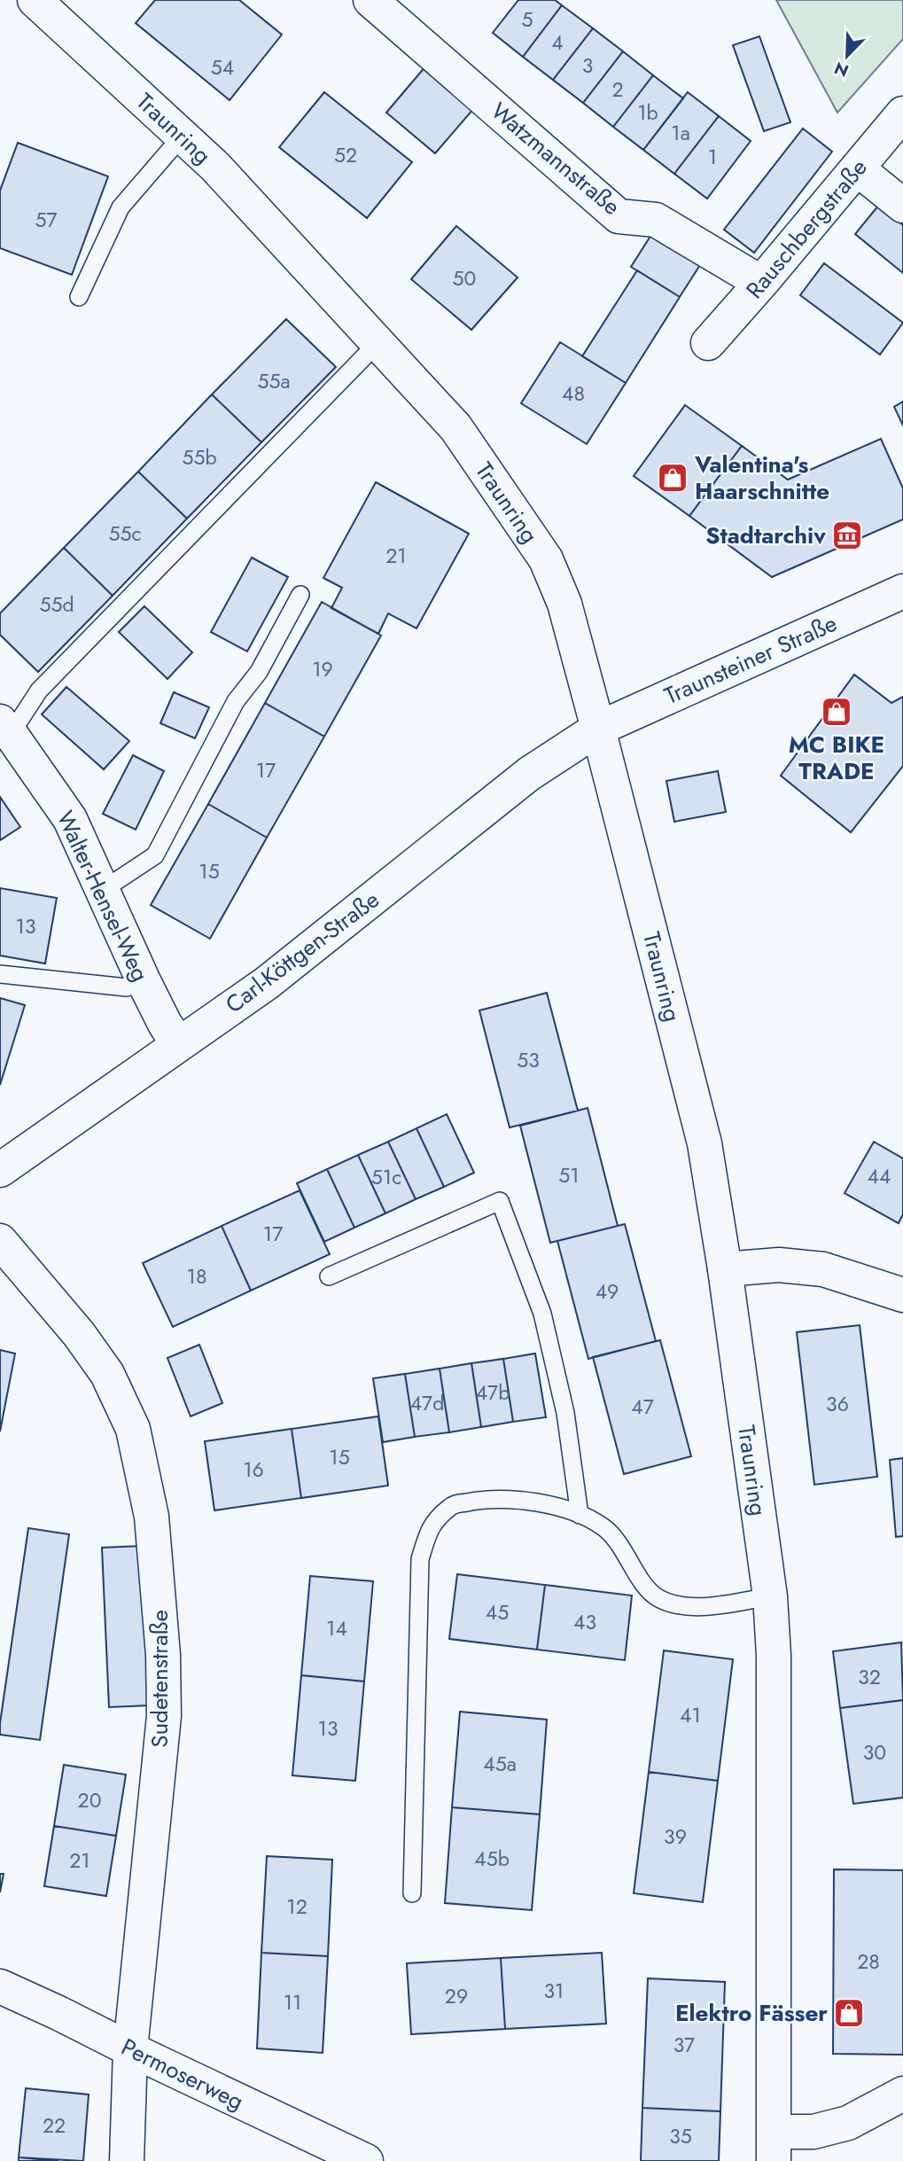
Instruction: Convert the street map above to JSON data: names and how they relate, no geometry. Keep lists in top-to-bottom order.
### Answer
{
  "streets": {
    "street": [
      "Traunring",
      "Watzmannstraße",
      "Rauschbergstraße",
      "Traunsteiner Straße",
      "Walter-Hensel-Weg",
      "Carl-Köttgen-Straße",
      "Sudetenstraße",
      "Permoserweg"
    ]
  },
  "crossings": [
    ["Traunring", "Traunsteiner Straße"],
    ["Traunring", "Carl-Köttgen-Straße"],
    ["Watzmannstraße", "Rauschbergstraße"],
    ["Traunsteiner Straße", "Carl-Köttgen-Straße"],
    ["Walter-Hensel-Weg", "Carl-Köttgen-Straße"],
    ["Sudetenstraße", "Permoserweg"]
  ],
  "places": {
    "shop": ["Valentina's Haarschnitte", "MC BIKE TRADE", "Elektro Fässer"],
    "museum": ["Stadtarchiv"]
  },
  "house_numbers": [
    "5",
    "4",
    "3",
    "54",
    "2",
    "1b",
    "1a",
    "52",
    "1",
    "57",
    "50",
    "55a",
    "48",
    "55b",
    "55c",
    "21",
    "55d",
    "19",
    "17",
    "15",
    "13",
    "53",
    "51",
    "44",
    "51c",
    "17",
    "18",
    "49",
    "47b",
    "47d",
    "36",
    "47",
    "15",
    "16",
    "45",
    "43",
    "14",
    "32",
    "41",
    "13",
    "30",
    "45a",
    "20",
    "39",
    "45b",
    "21",
    "12",
    "28",
    "31",
    "29",
    "11",
    "37",
    "22",
    "35"
  ],
  "north": "bottom left"
}
